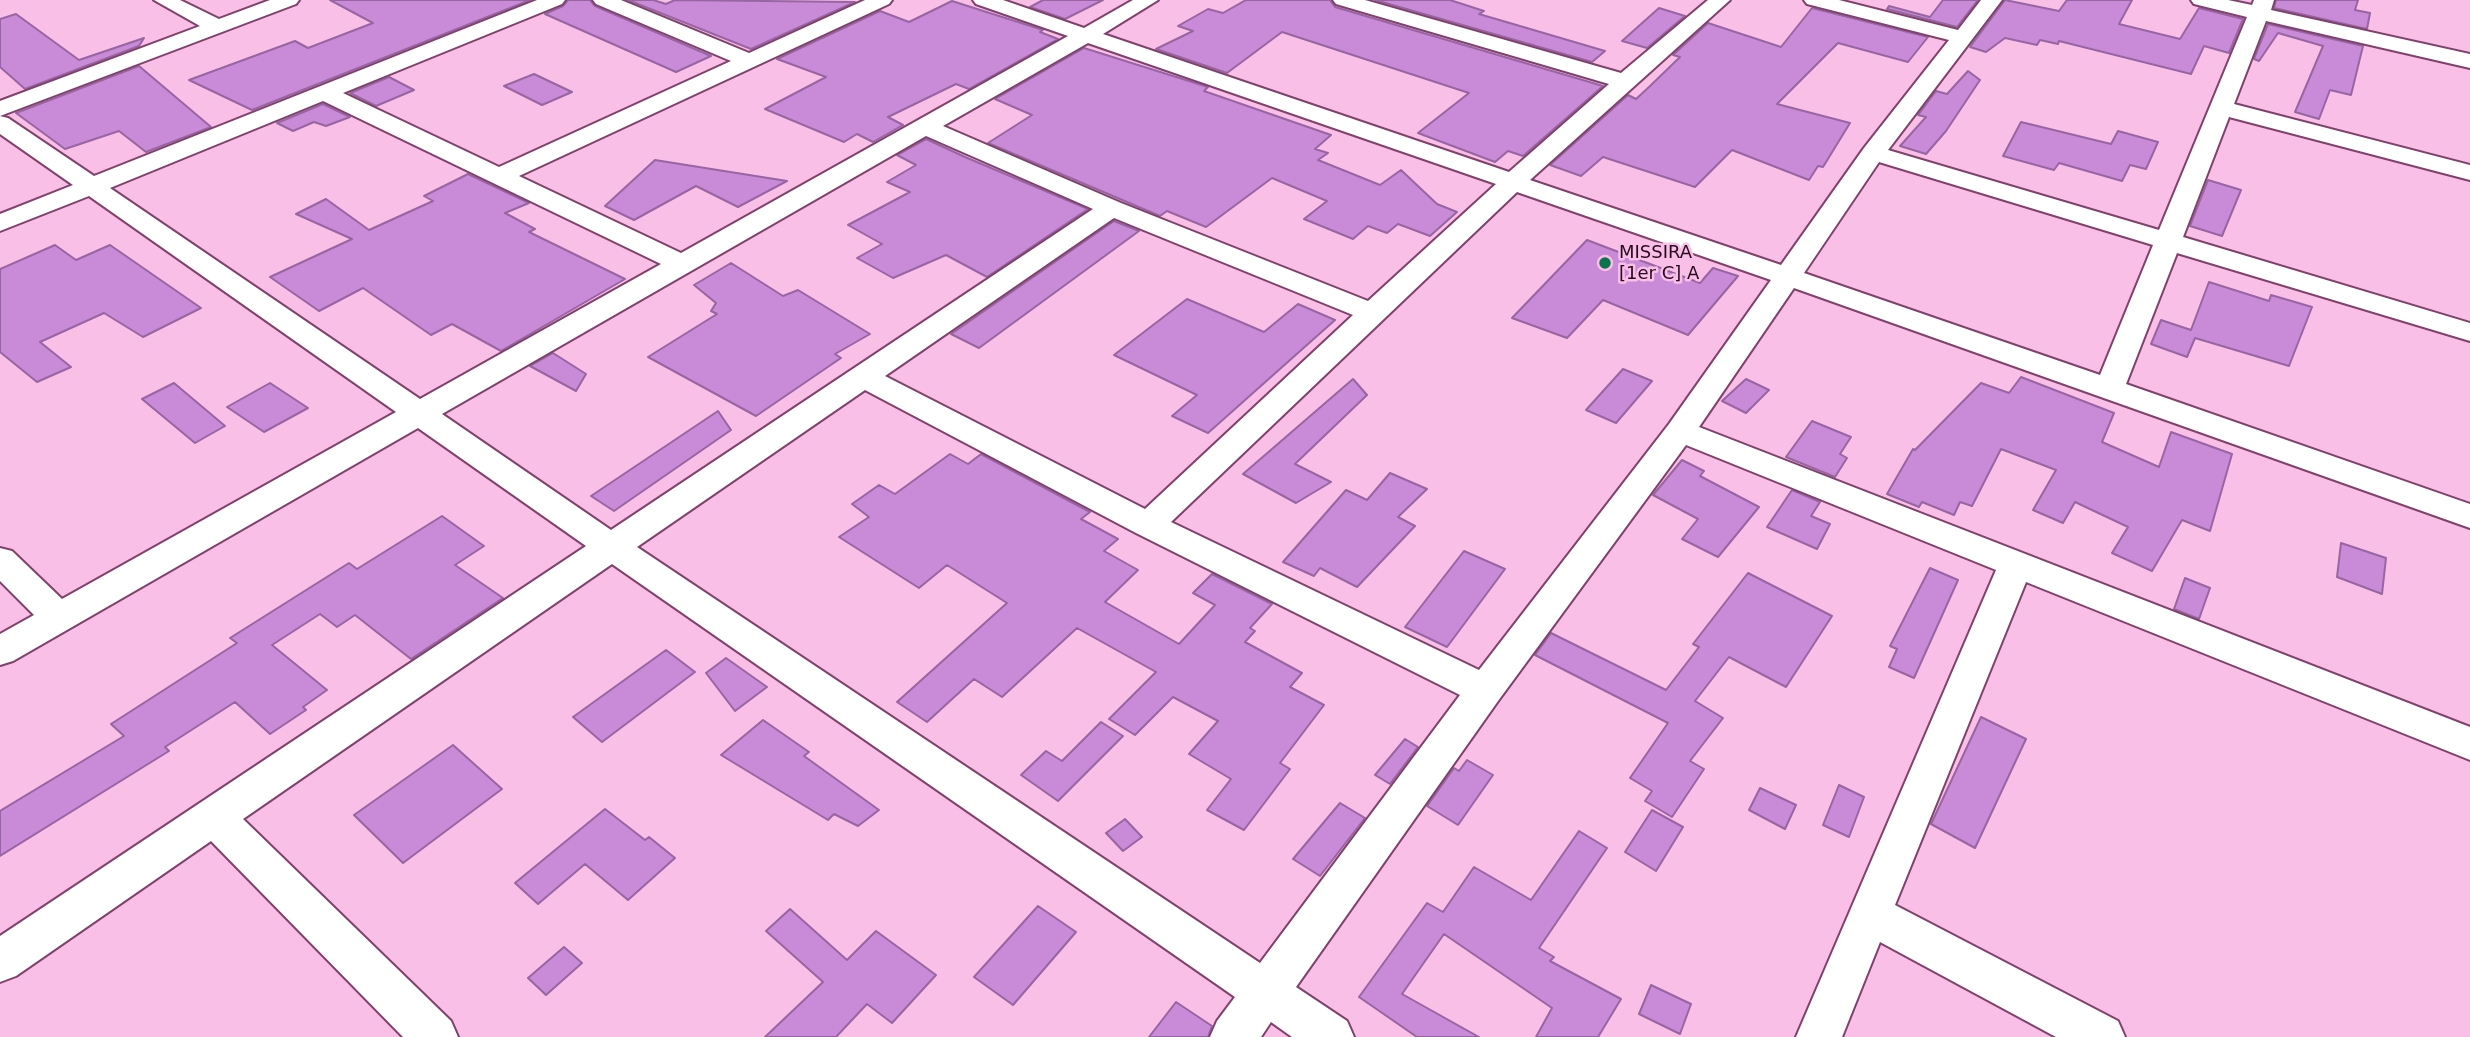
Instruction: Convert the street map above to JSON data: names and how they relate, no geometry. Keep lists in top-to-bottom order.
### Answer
{
  "places": ["MISSIRA [1er C] A"]
}
